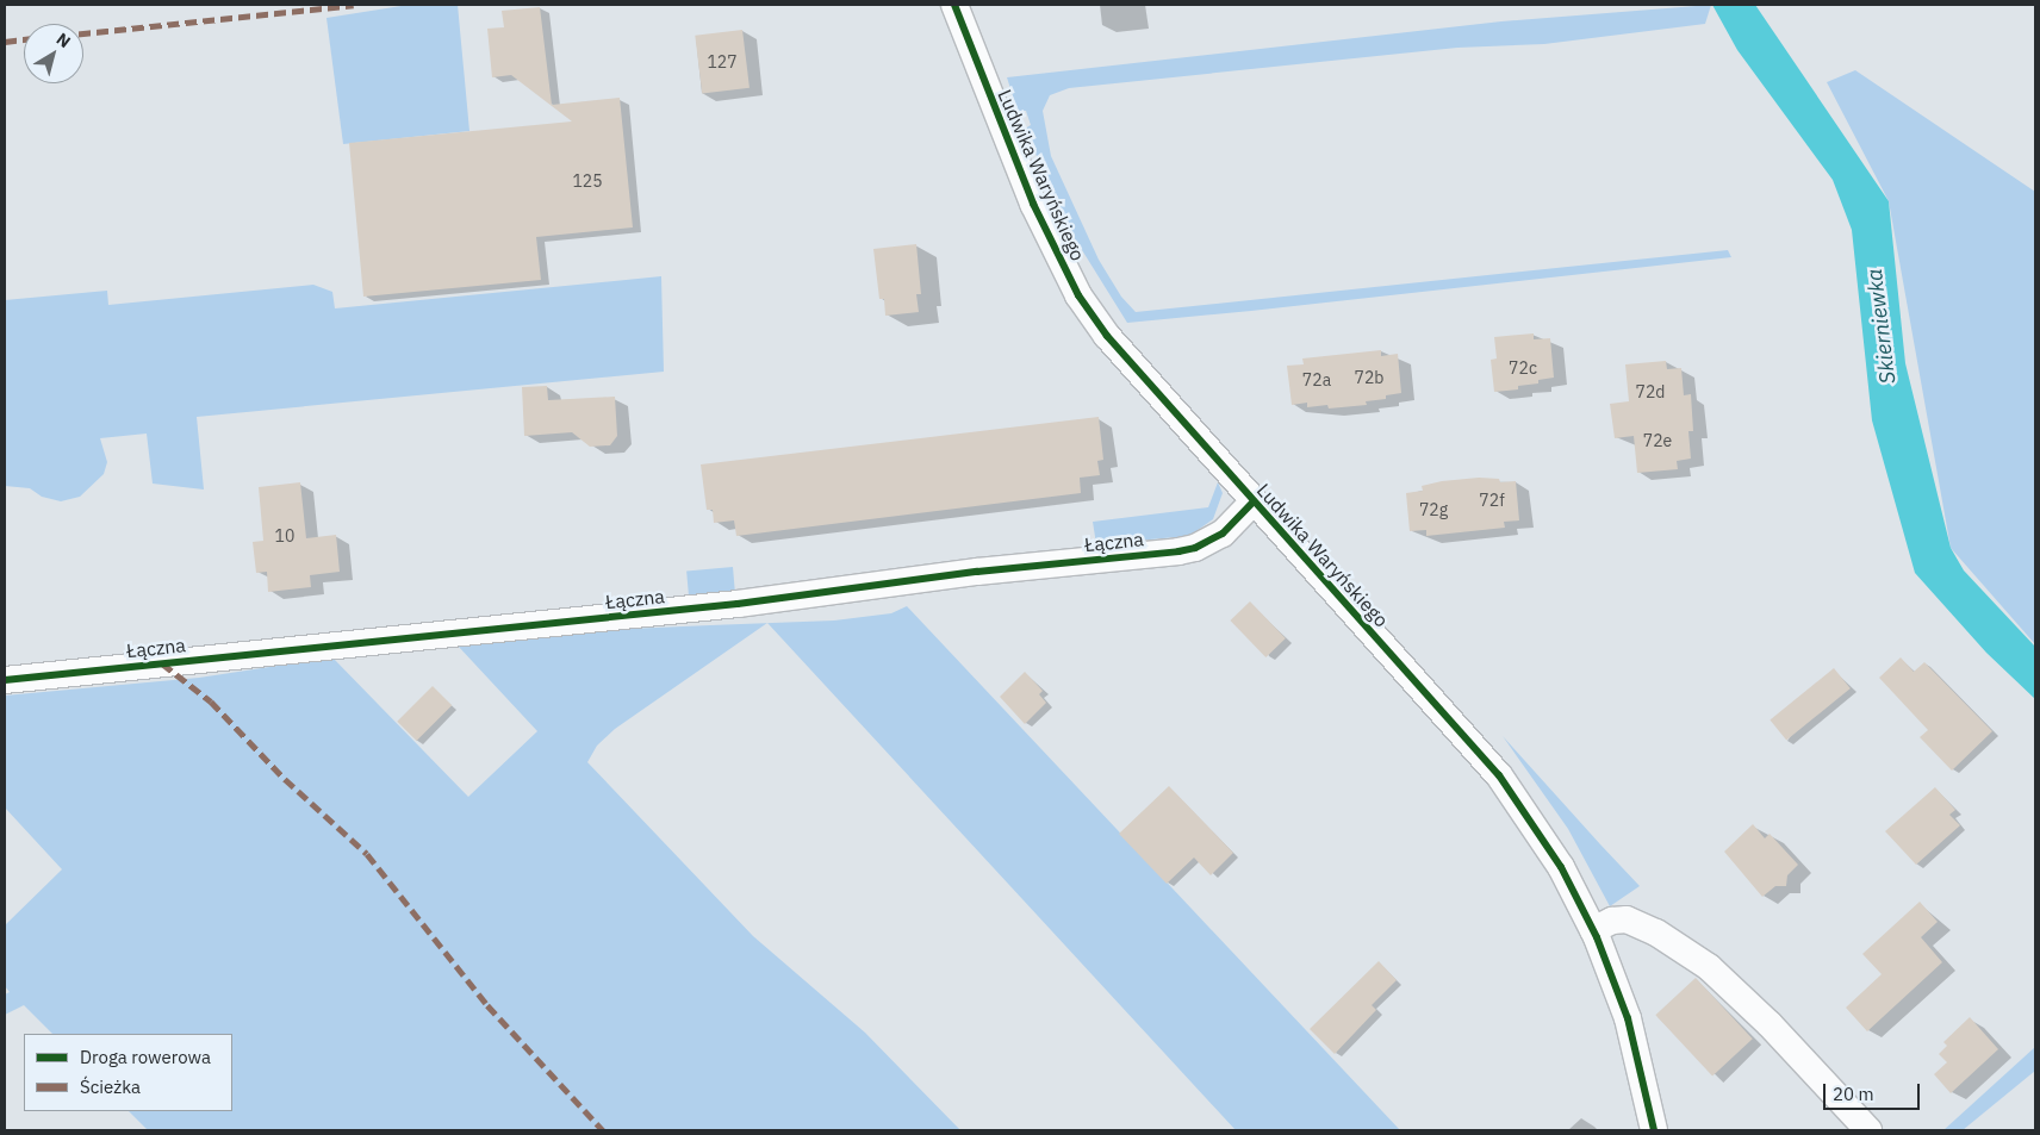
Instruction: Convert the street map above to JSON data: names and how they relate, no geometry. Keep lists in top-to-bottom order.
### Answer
{
  "streets": {
    "street": ["Ludwika Waryńskiego", "Łączna"]
  },
  "crossings": [
    ["Ludwika Waryńskiego", "Łączna"]
  ],
  "water": ["Skierniewka"],
  "house_numbers": [
    "127",
    "125",
    "72c",
    "72b",
    "72a",
    "72d",
    "72e",
    "72f",
    "72g",
    "10"
  ],
  "legend": ["Droga rowerowa", "Ścieżka"],
  "scale_bar": "20 m",
  "north": "top right"
}
